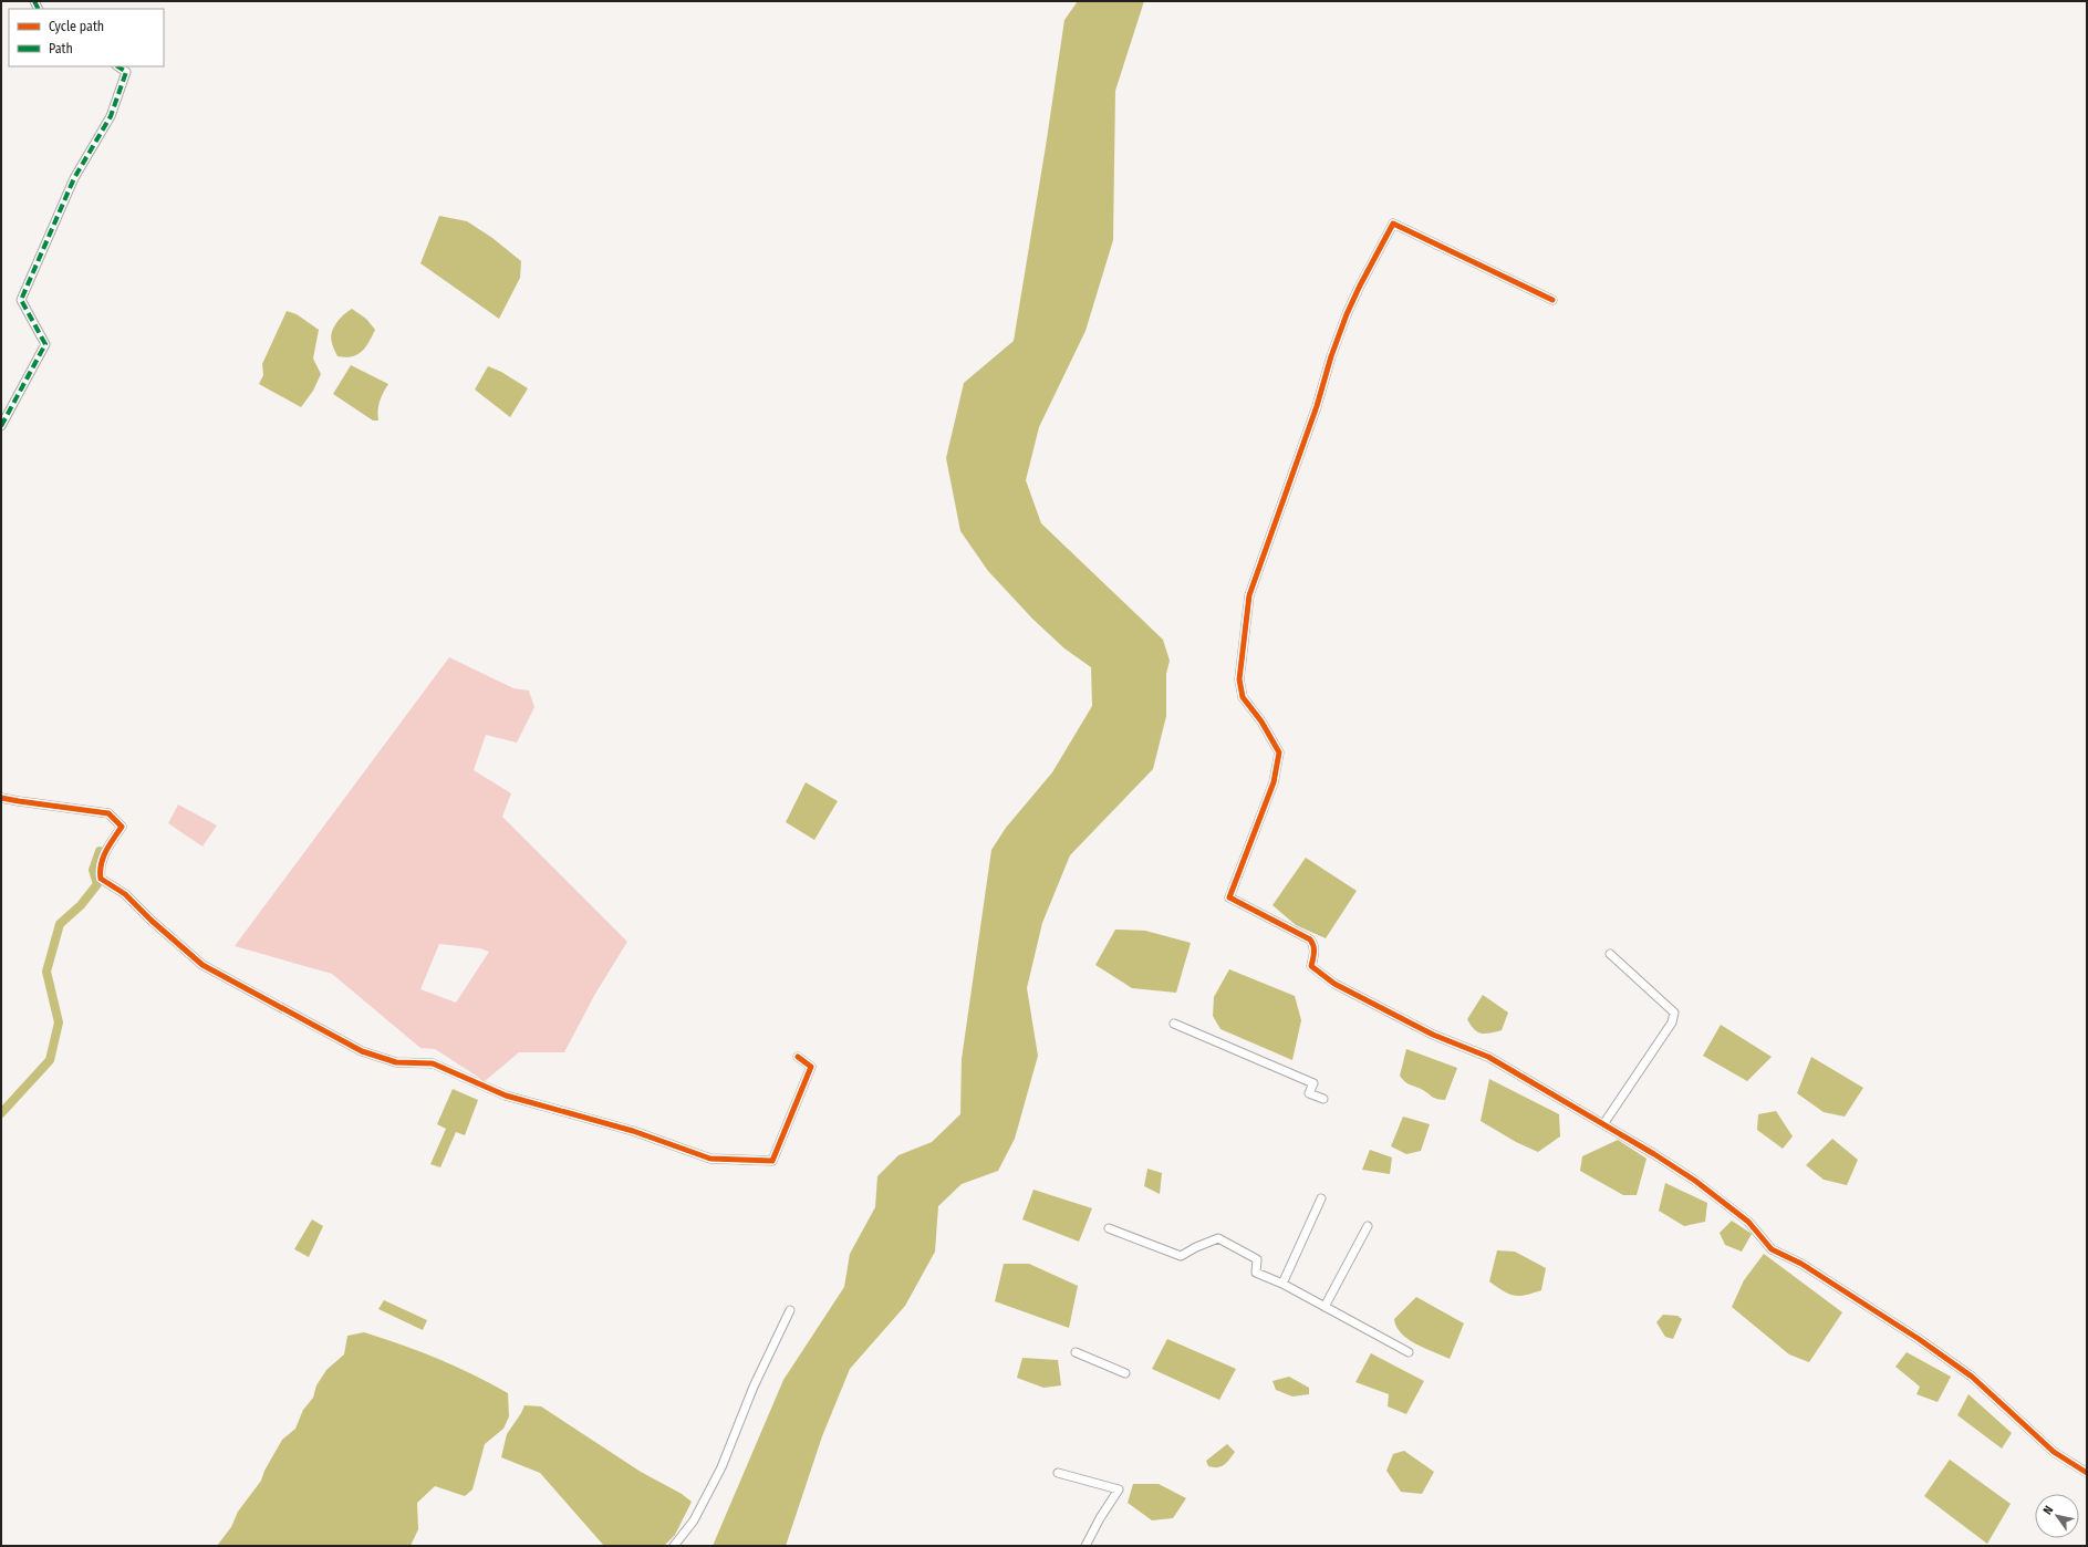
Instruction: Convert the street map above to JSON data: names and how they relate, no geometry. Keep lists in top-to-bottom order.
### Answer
{
  "legend": ["Cycle path", "Path"],
  "north": "top left"
}
